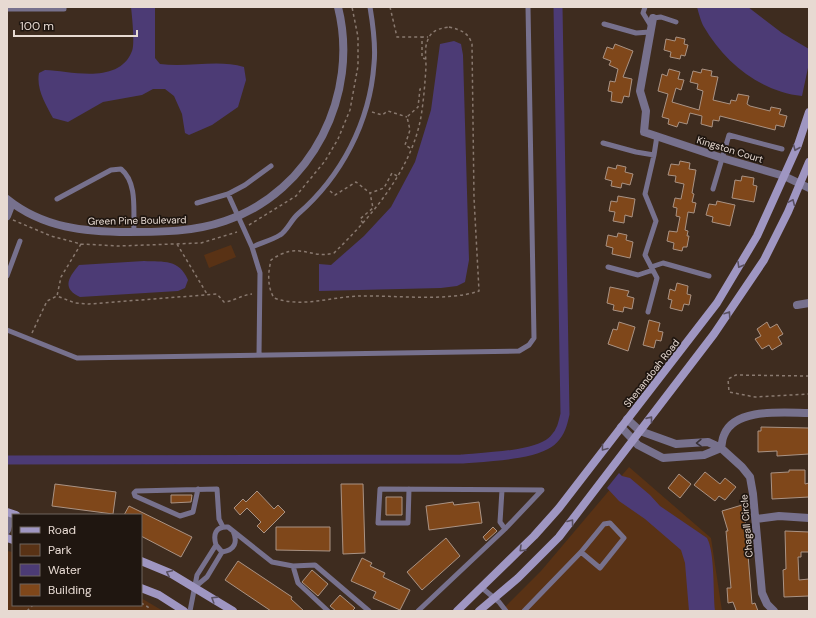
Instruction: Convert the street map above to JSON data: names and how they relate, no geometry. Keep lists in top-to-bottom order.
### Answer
{
  "streets": {
    "street": [
      "Kingston Court",
      "Green Pine Boulevard",
      "Shenandoah Road",
      "Chagall Circle"
    ]
  },
  "crossings": [
    ["Kingston Court", "Shenandoah Road"],
    ["Shenandoah Road", "Chagall Circle"]
  ],
  "legend": [
    "Road",
    "Park",
    "Water",
    "Building"
  ],
  "scale_bar": "100 m"
}
